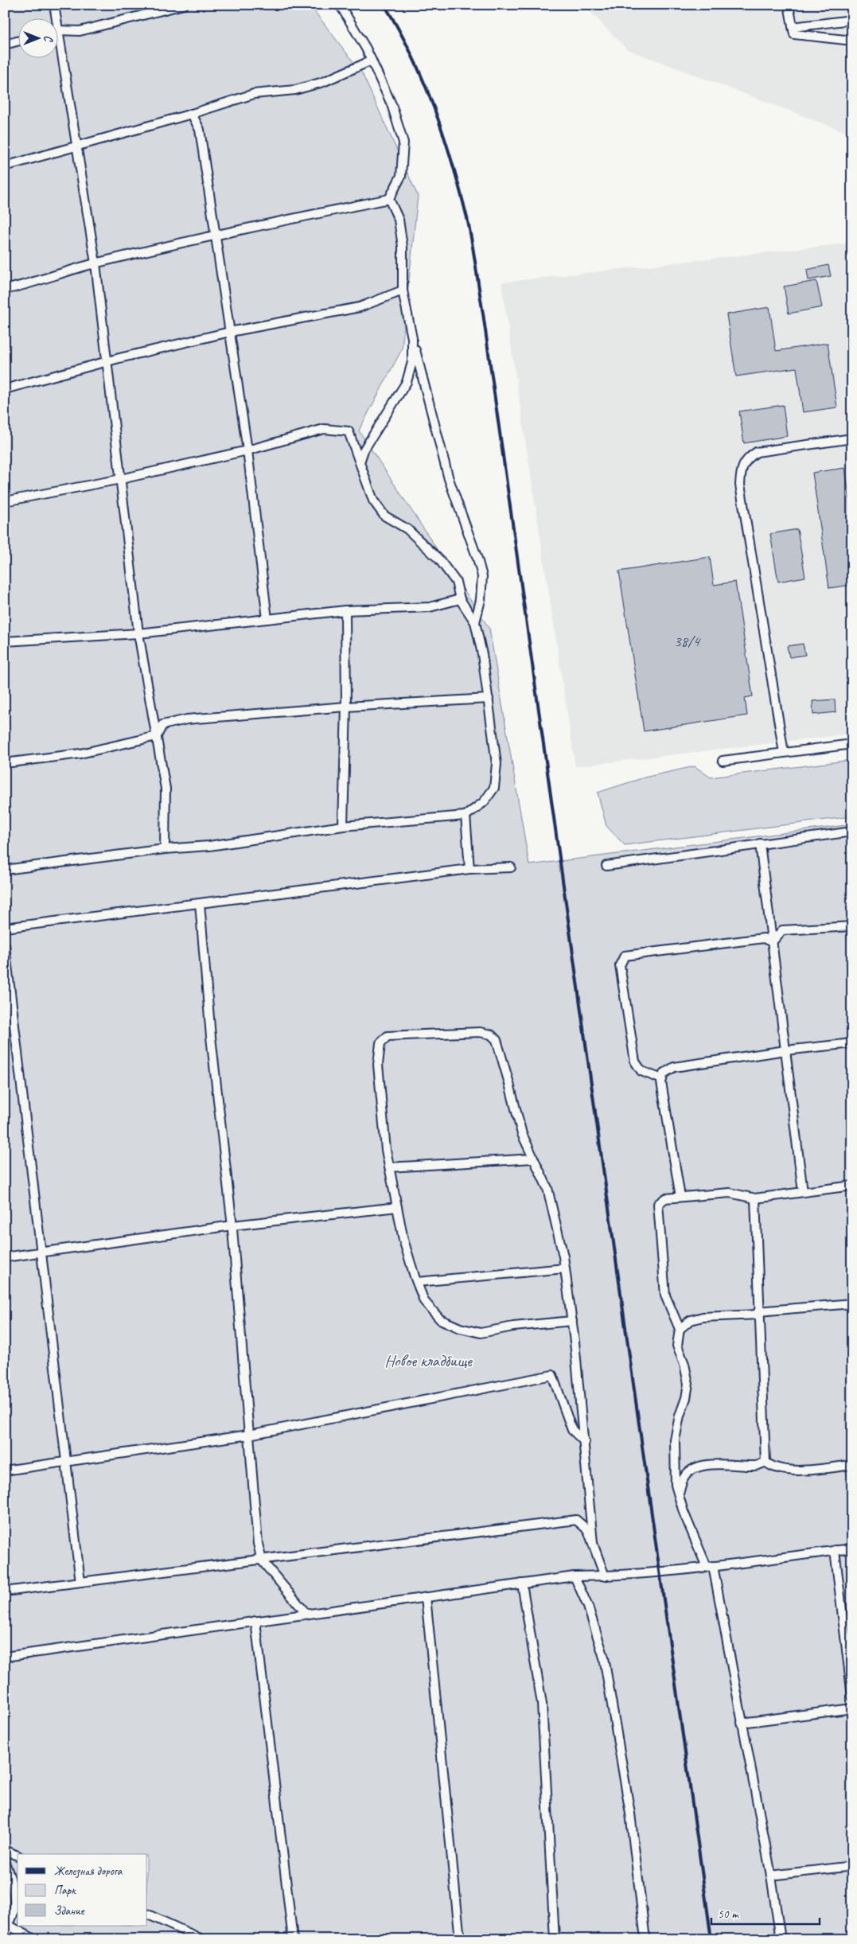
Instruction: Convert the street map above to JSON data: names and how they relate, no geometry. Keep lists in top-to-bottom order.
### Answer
{
  "parks": ["Новое кладбище"],
  "house_numbers": ["38/4"],
  "legend": ["Железная дорога", "Парк", "Здание"],
  "scale_bar": "50 m",
  "north": "right"
}
